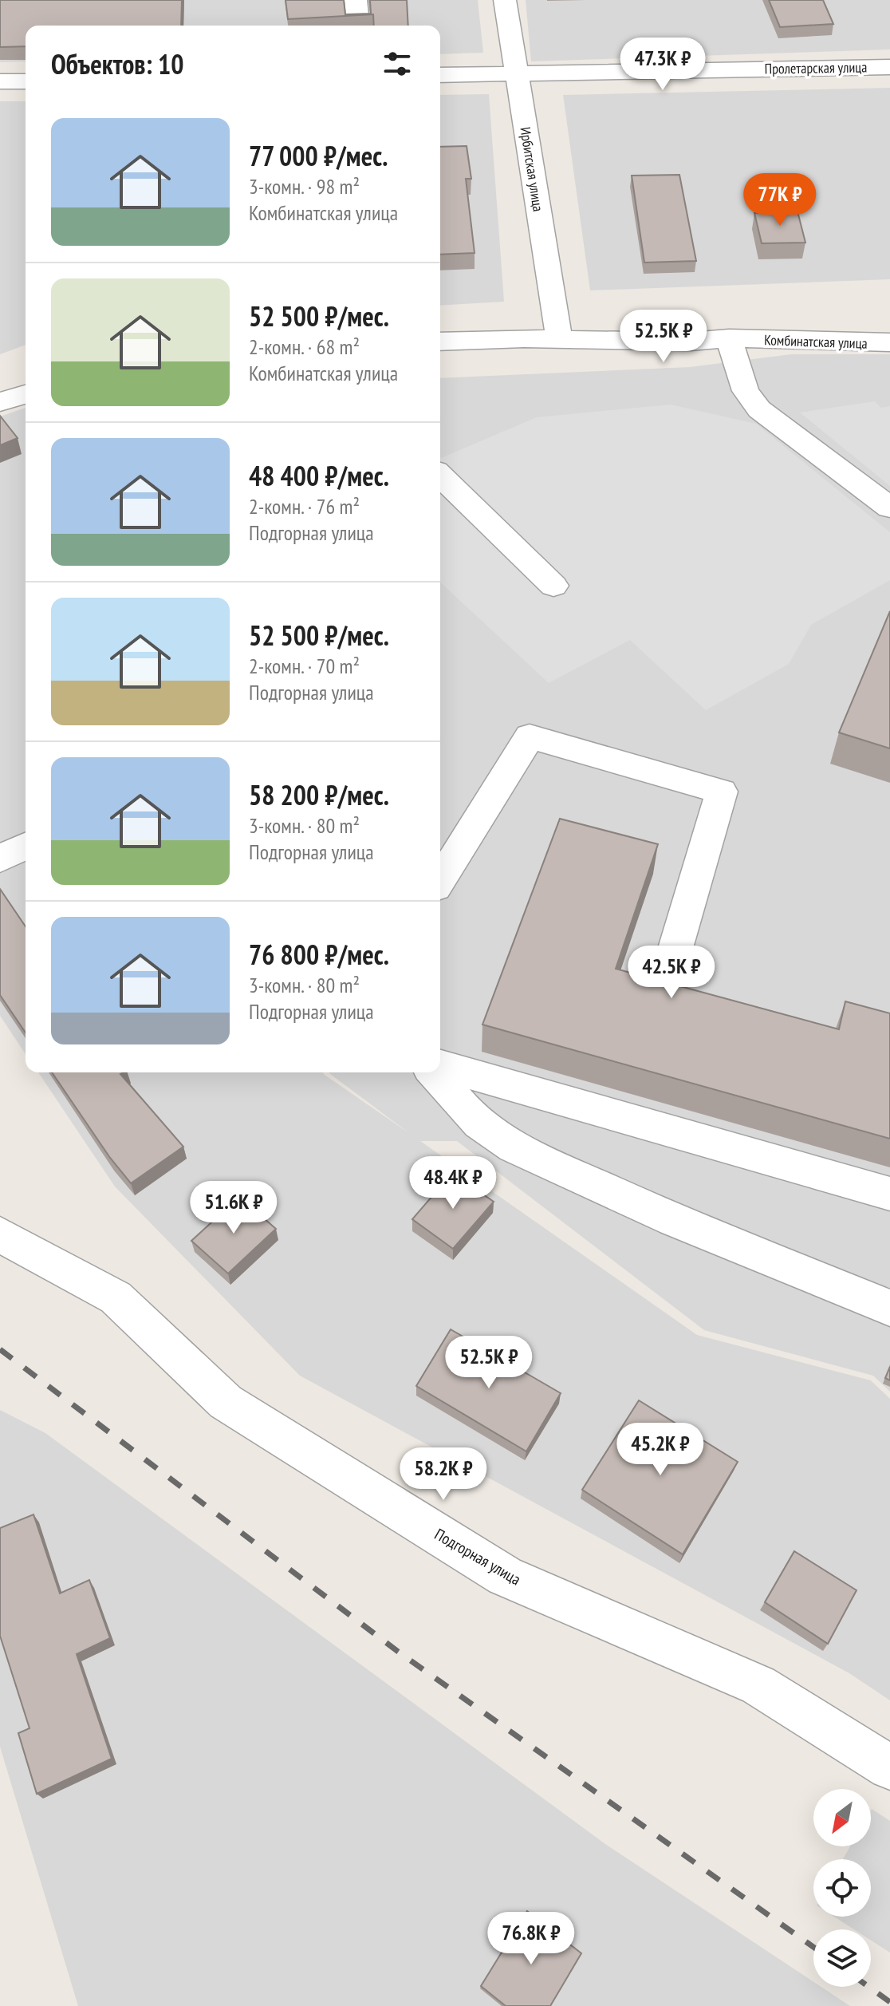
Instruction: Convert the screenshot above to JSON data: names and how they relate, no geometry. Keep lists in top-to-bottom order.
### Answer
{
  "streets": {
    "street": [
      "Пролетарская улица",
      "Ирбитская улица",
      "Комбинатская улица",
      "Подгорная улица"
    ]
  },
  "crossings": [
    ["Пролетарская улица", "Ирбитская улица"],
    ["Ирбитская улица", "Комбинатская улица"]
  ],
  "north": "bottom left",
  "page": {
    "heading": "Объектов: 10",
    "price": [
      "47.3K ₽",
      "77K ₽",
      "52.5K ₽",
      "42.5K ₽",
      "48.4K ₽",
      "51.6K ₽",
      "52.5K ₽",
      "45.2K ₽",
      "58.2K ₽",
      "76.8K ₽"
    ],
    "list": [
      {
        "name": "77 000 ₽/мес.",
        "note": "3-комн. · 98 m² · Комбинатская улица"
      },
      {
        "name": "52 500 ₽/мес.",
        "note": "2-комн. · 68 m² · Комбинатская улица"
      },
      {
        "name": "48 400 ₽/мес.",
        "note": "2-комн. · 76 m² · Подгорная улица"
      },
      {
        "name": "52 500 ₽/мес.",
        "note": "2-комн. · 70 m² · Подгорная улица"
      },
      {
        "name": "58 200 ₽/мес.",
        "note": "3-комн. · 80 m² · Подгорная улица"
      },
      {
        "name": "76 800 ₽/мес.",
        "note": "3-комн. · 80 m² · Подгорная улица"
      }
    ]
  }
}
